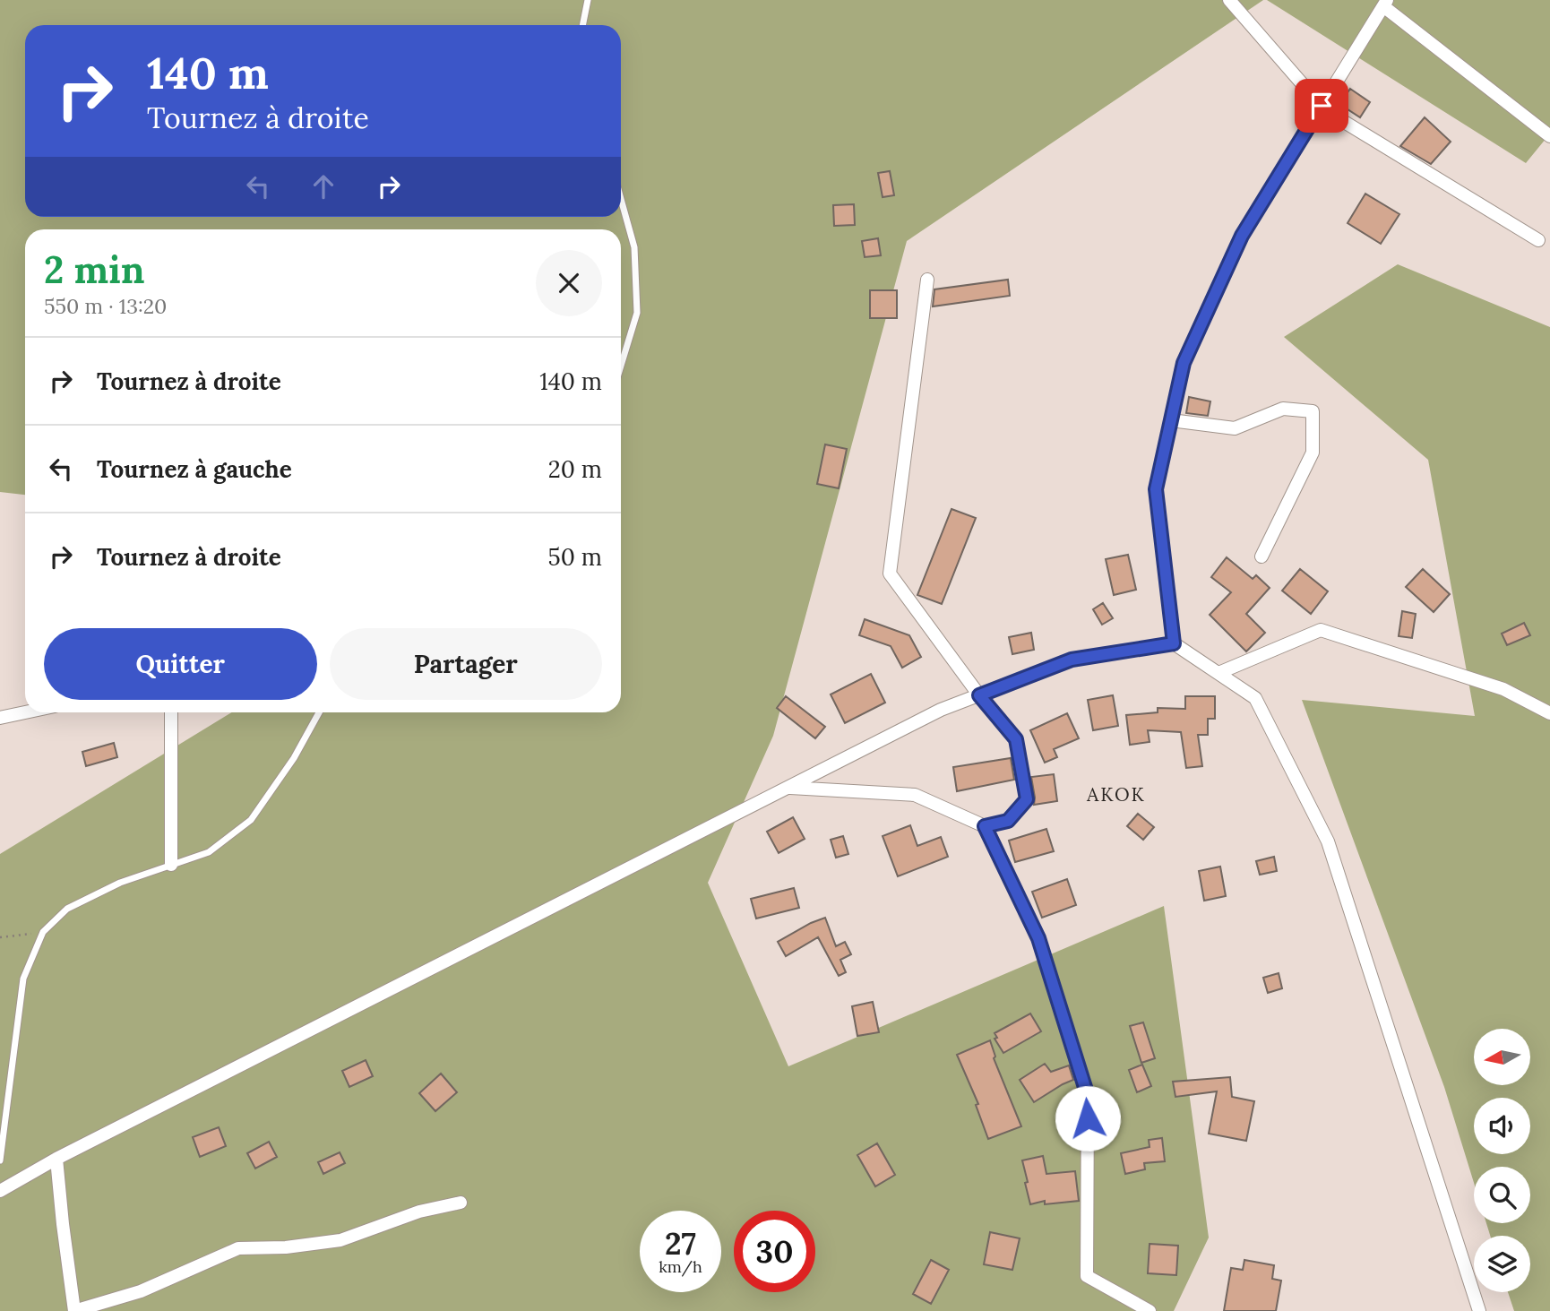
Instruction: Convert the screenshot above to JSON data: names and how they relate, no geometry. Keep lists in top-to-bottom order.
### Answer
{
  "districts": ["AKOK"],
  "north": "left",
  "page": {
    "turn": ["140 m", "Tournez à droite"],
    "heading": ["2 min", "550 m · 13:20"],
    "list": [
      {
        "name": "Tournez à droite",
        "value": "140 m"
      },
      {
        "name": "Tournez à gauche",
        "value": "20 m"
      },
      {
        "name": "Tournez à droite",
        "value": "50 m"
      }
    ],
    "buttons": ["Quitter", "Partager"],
    "speed": "27 km/h",
    "limit": "30"
  }
}
